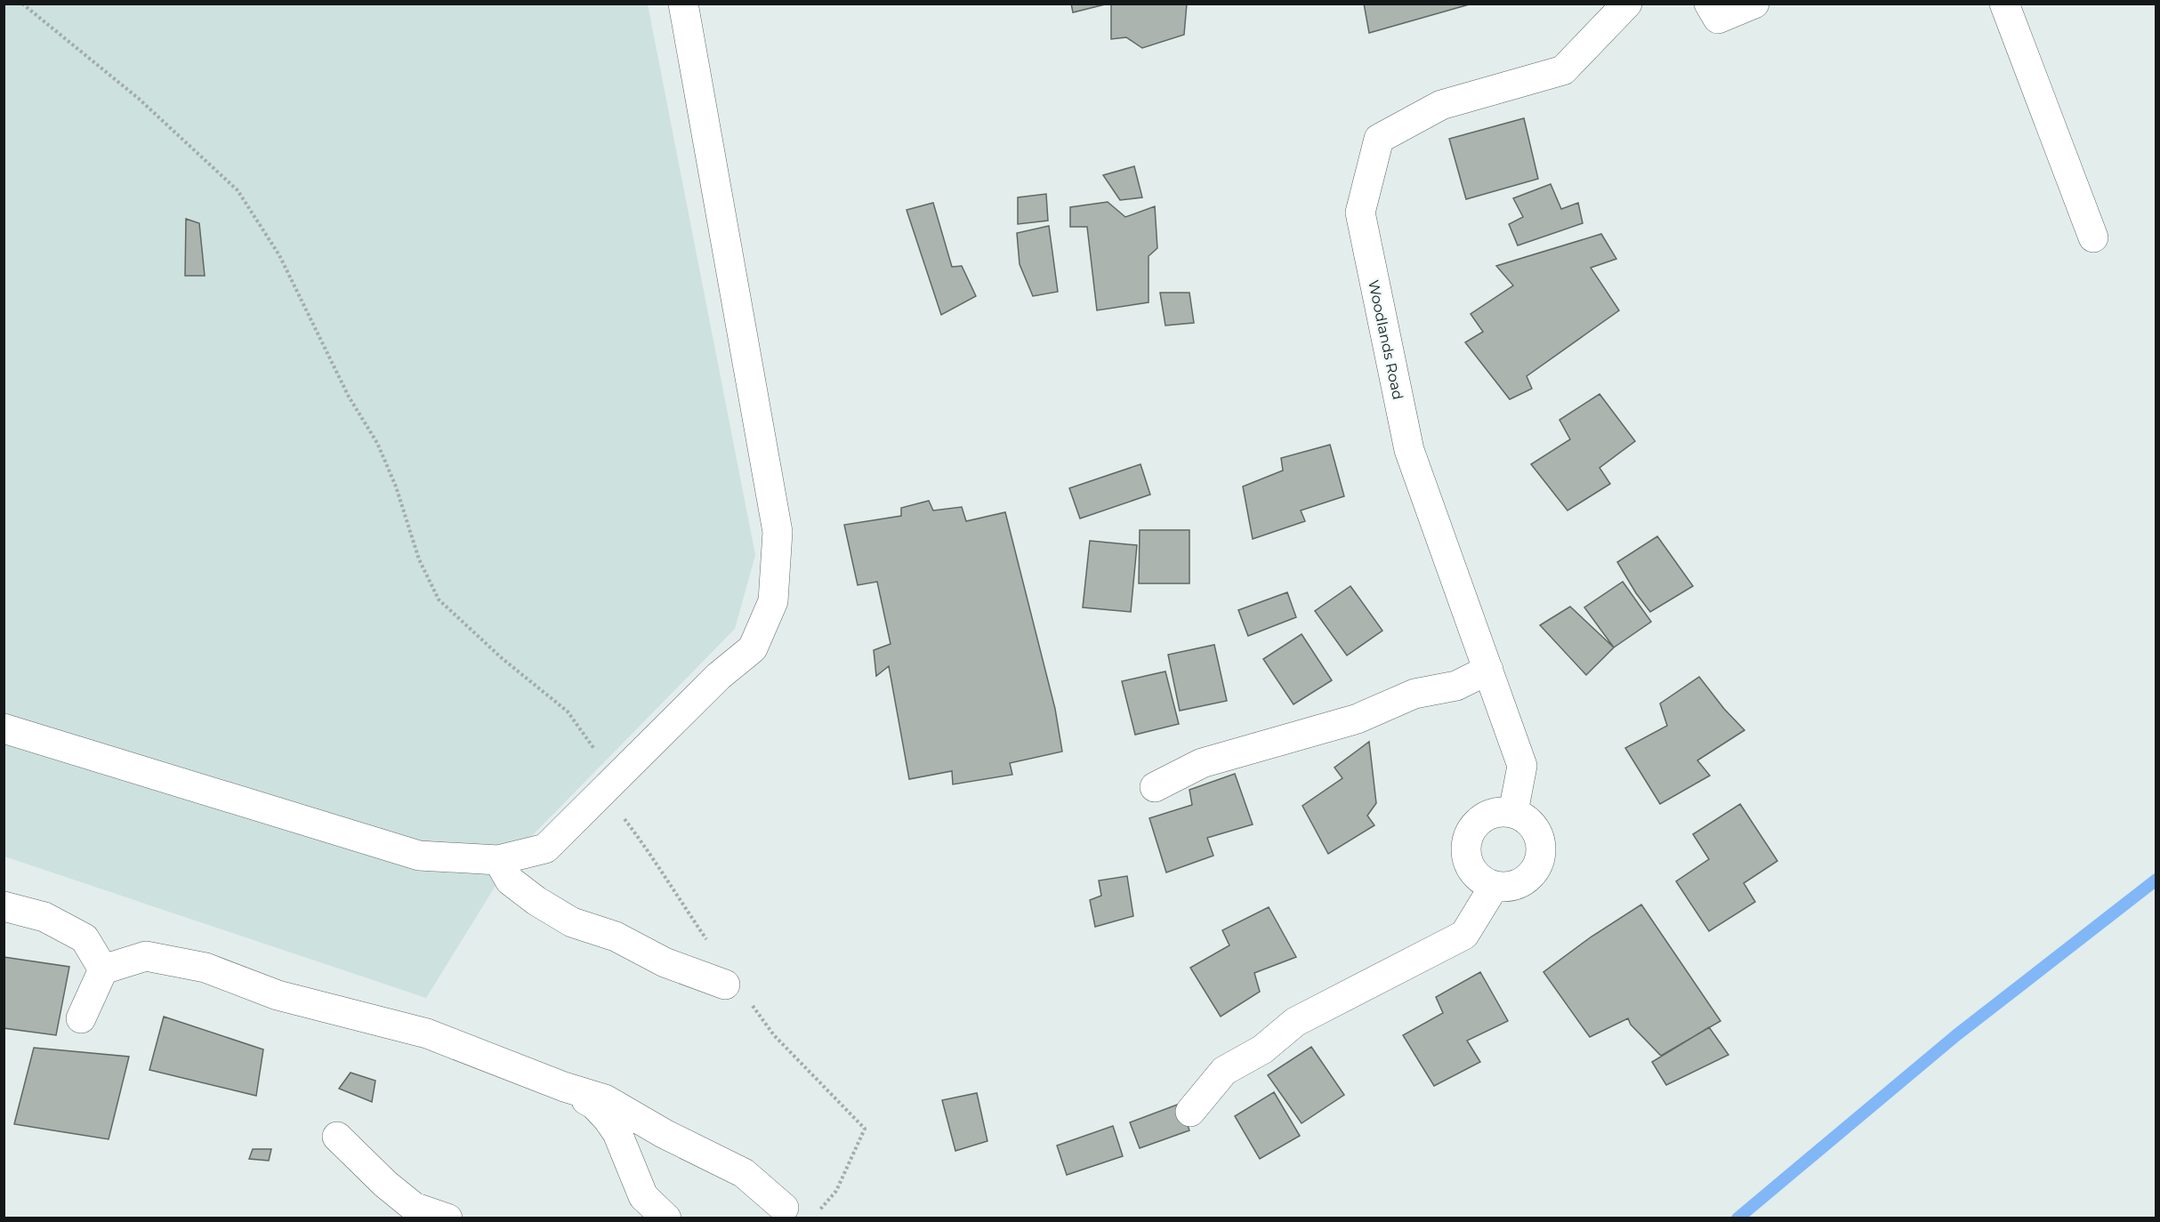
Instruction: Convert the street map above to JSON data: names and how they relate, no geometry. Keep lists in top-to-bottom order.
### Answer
{
  "streets": {
    "street": ["Woodlands Road"]
  }
}
